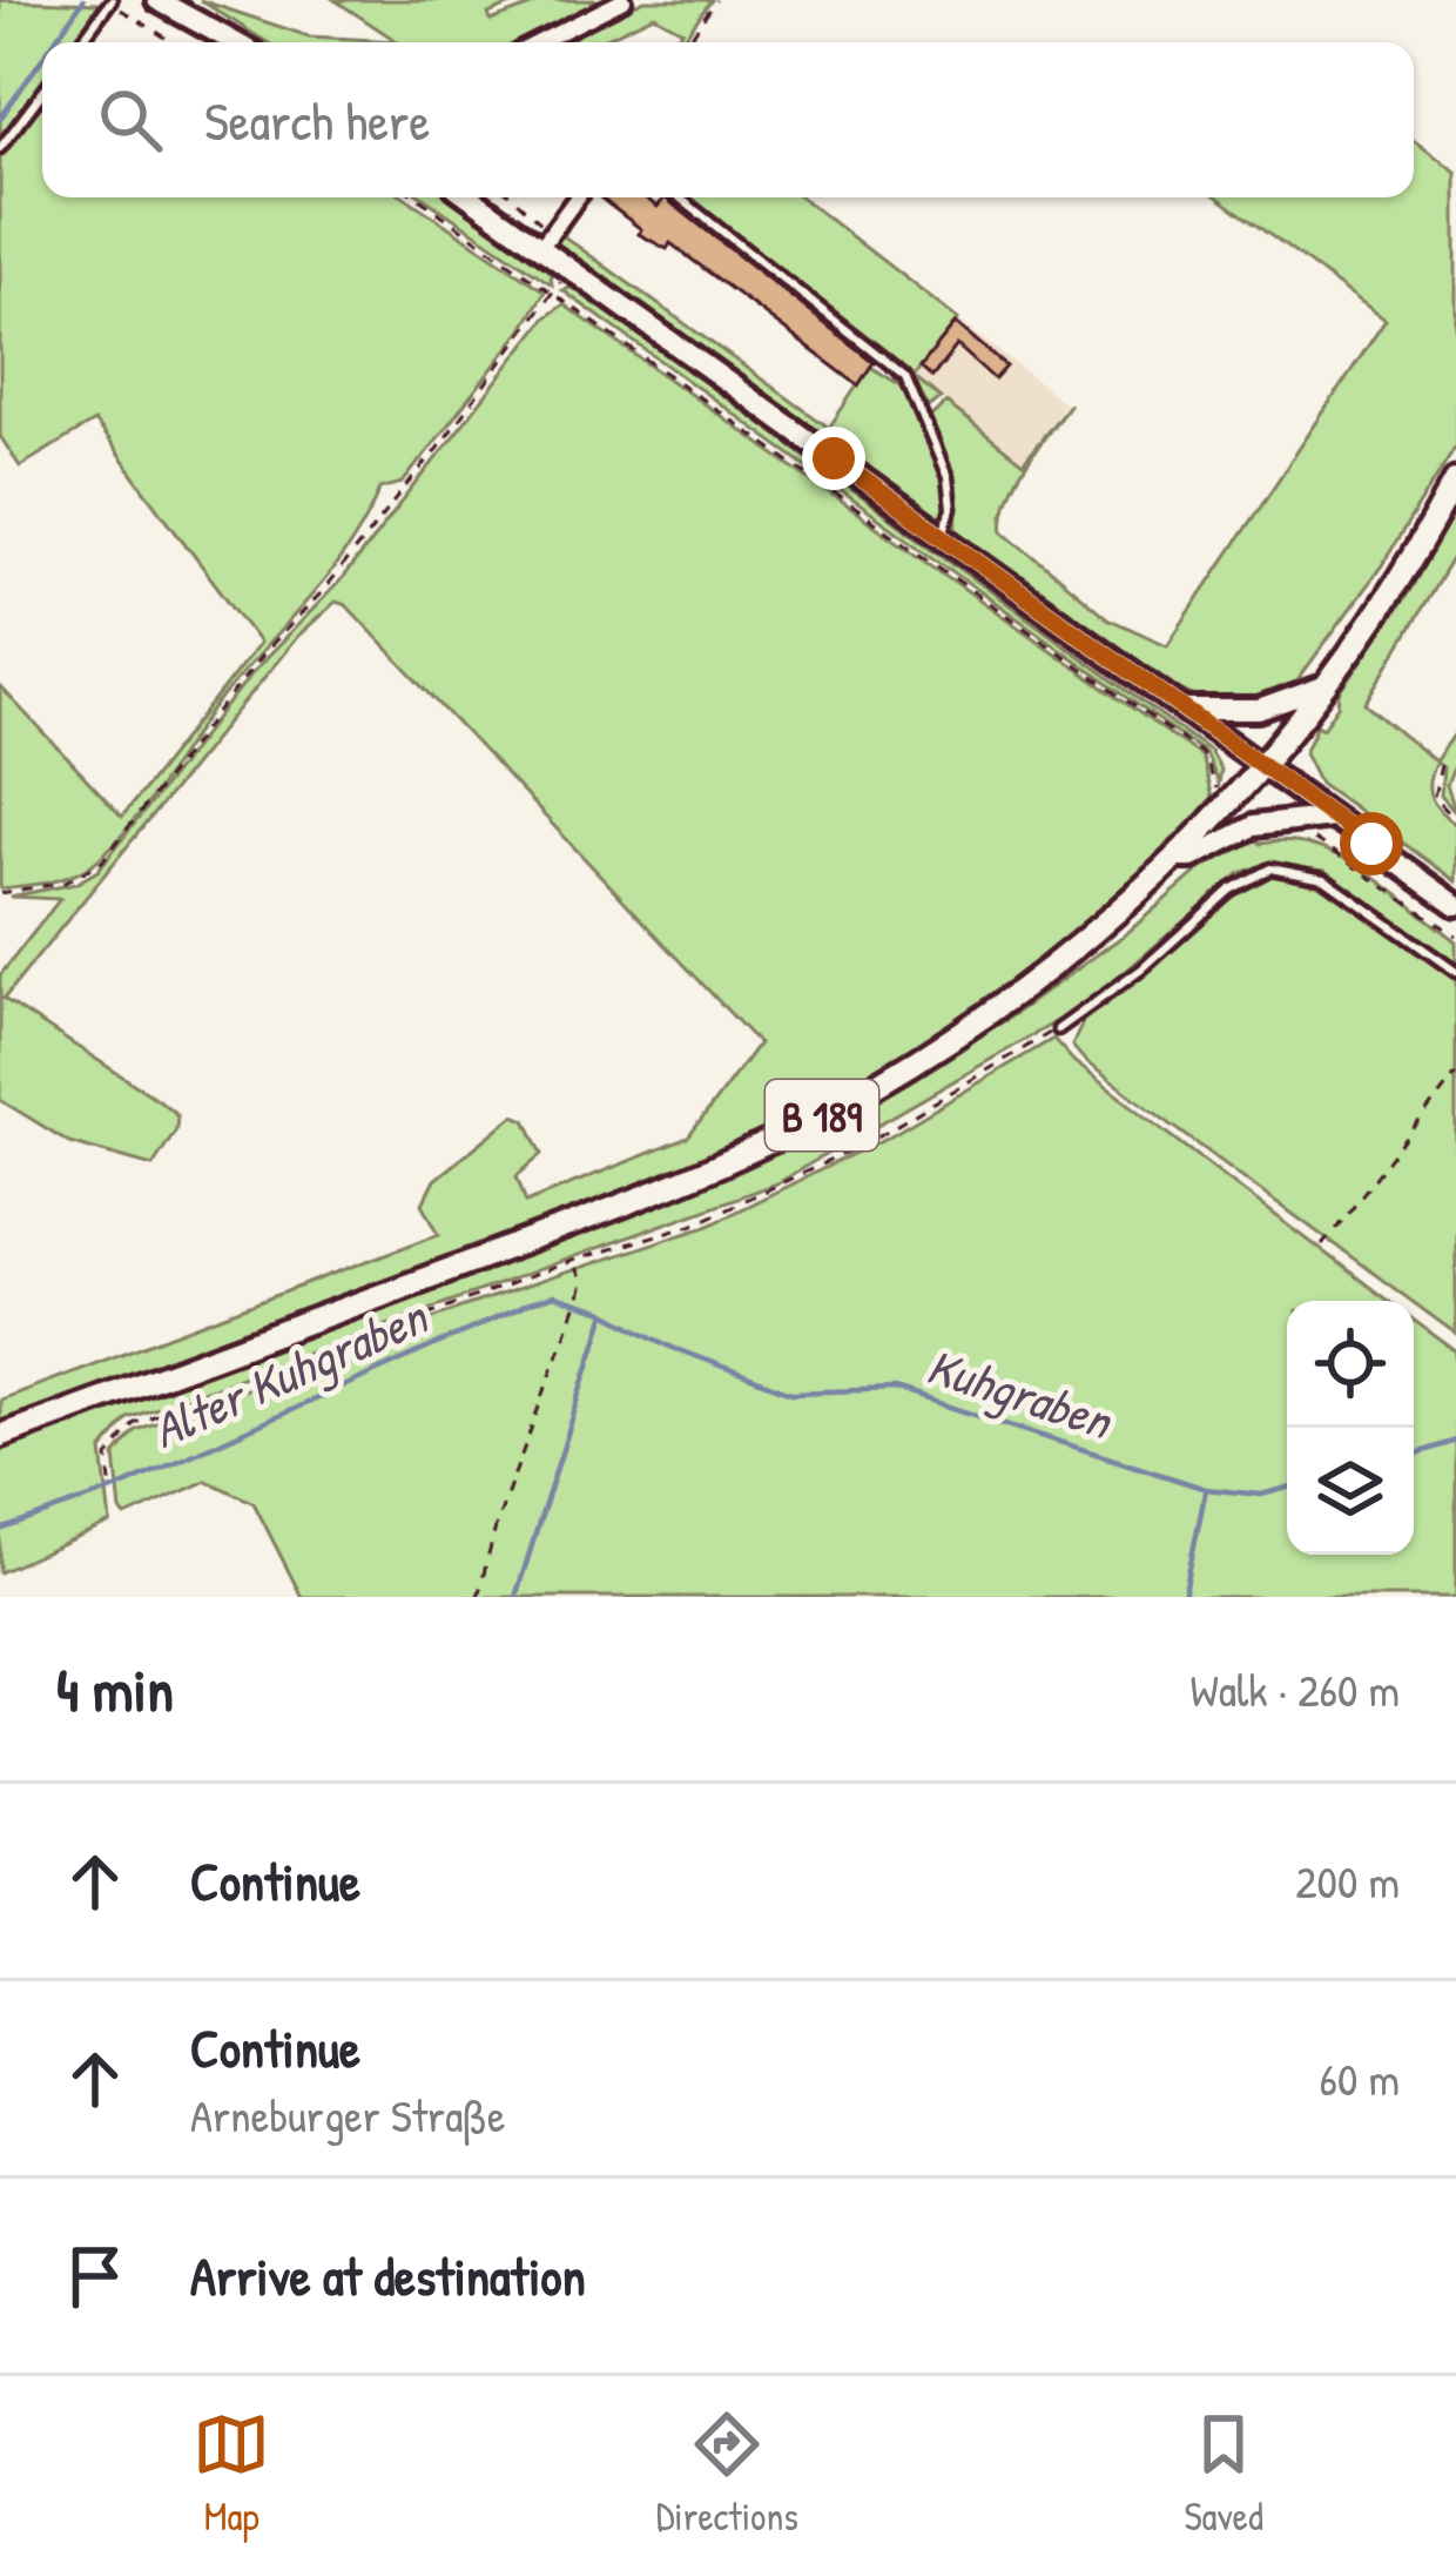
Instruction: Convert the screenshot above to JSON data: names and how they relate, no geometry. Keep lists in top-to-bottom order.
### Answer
{
  "streets": {
    "main road": ["B 189"]
  },
  "water": ["Alter Kuhgraben", "Kuhgraben"],
  "page": {
    "search": "Search here",
    "heading": ["4 min", "Walk · 260 m"],
    "list": [
      ["Continue", "200 m"],
      ["Continue", "Arneburger Straße", "60 m"],
      "Arrive at destination"
    ],
    "nav": ["Map", "Directions", "Saved"]
  }
}
